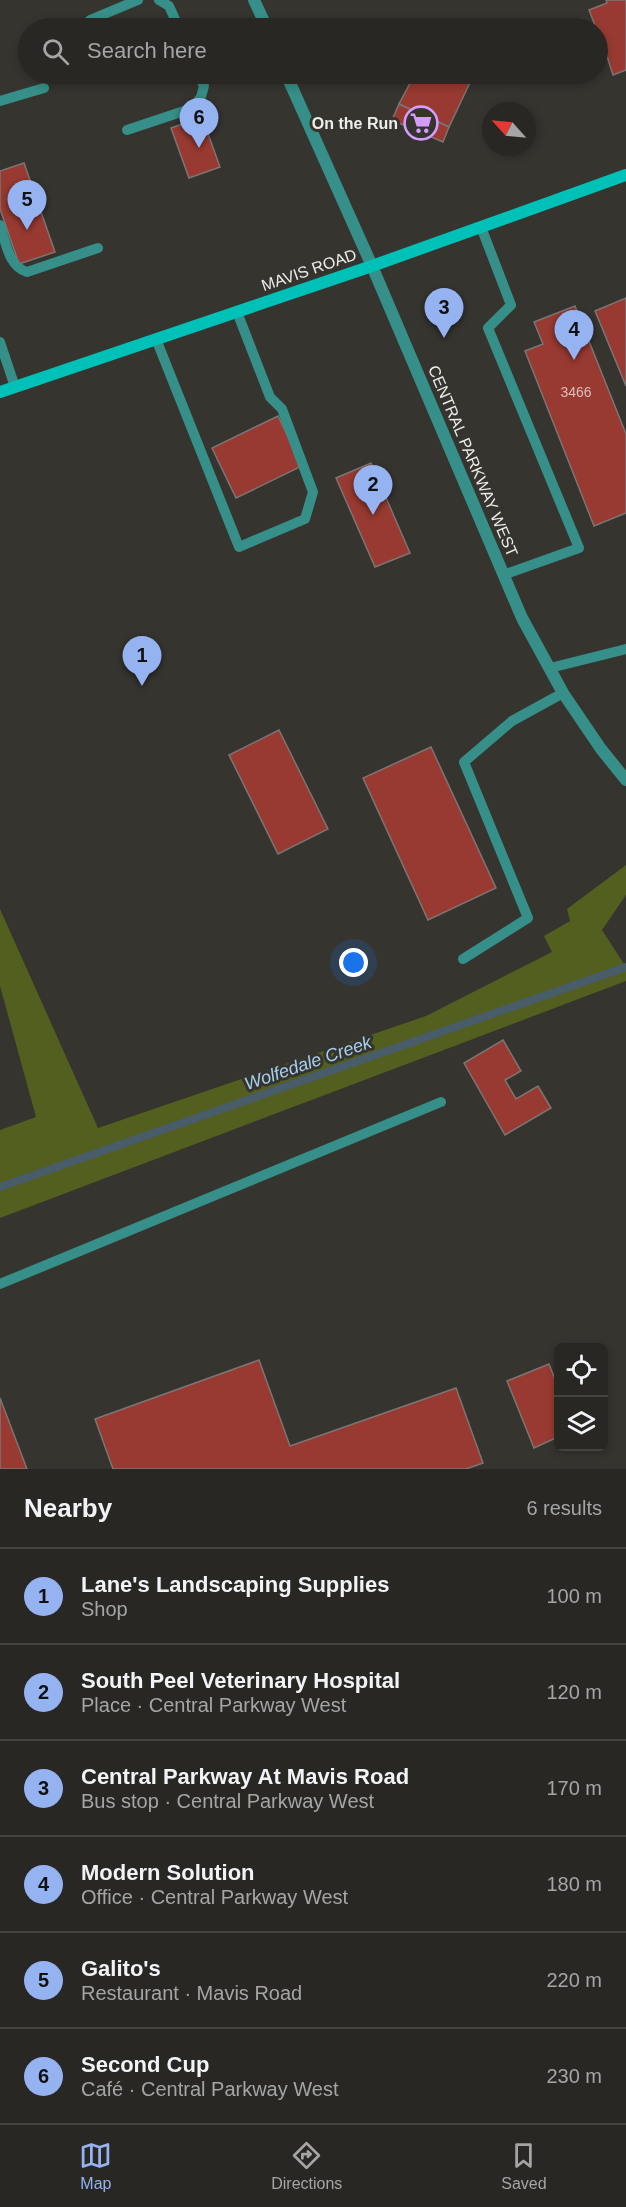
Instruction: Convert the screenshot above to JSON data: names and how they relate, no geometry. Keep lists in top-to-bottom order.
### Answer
{
  "streets": {
    "main road": ["MAVIS ROAD"],
    "street": ["CENTRAL PARKWAY WEST"]
  },
  "crossings": [
    ["MAVIS ROAD", "CENTRAL PARKWAY WEST"]
  ],
  "water": ["Wolfedale Creek"],
  "places": {
    "supermarket": ["On the Run"]
  },
  "house_numbers": ["3466"],
  "north": "top left",
  "page": {
    "search": "Search here",
    "pins": [
      "6",
      "5",
      "3",
      "4",
      "2",
      "1"
    ],
    "heading": ["Nearby", "6 results"],
    "list": [
      {
        "mark": "1",
        "name": "Lane's Landscaping Supplies",
        "note": "Shop",
        "value": "100 m"
      },
      {
        "mark": "2",
        "name": "South Peel Veterinary Hospital",
        "note": "Place · Central Parkway West",
        "value": "120 m"
      },
      {
        "mark": "3",
        "name": "Central Parkway At Mavis Road",
        "note": "Bus stop · Central Parkway West",
        "value": "170 m"
      },
      {
        "mark": "4",
        "name": "Modern Solution",
        "note": "Office · Central Parkway West",
        "value": "180 m"
      },
      {
        "mark": "5",
        "name": "Galito's",
        "note": "Restaurant · Mavis Road",
        "value": "220 m"
      },
      {
        "mark": "6",
        "name": "Second Cup",
        "note": "Café · Central Parkway West",
        "value": "230 m"
      }
    ],
    "nav": ["Map", "Directions", "Saved"]
  }
}
